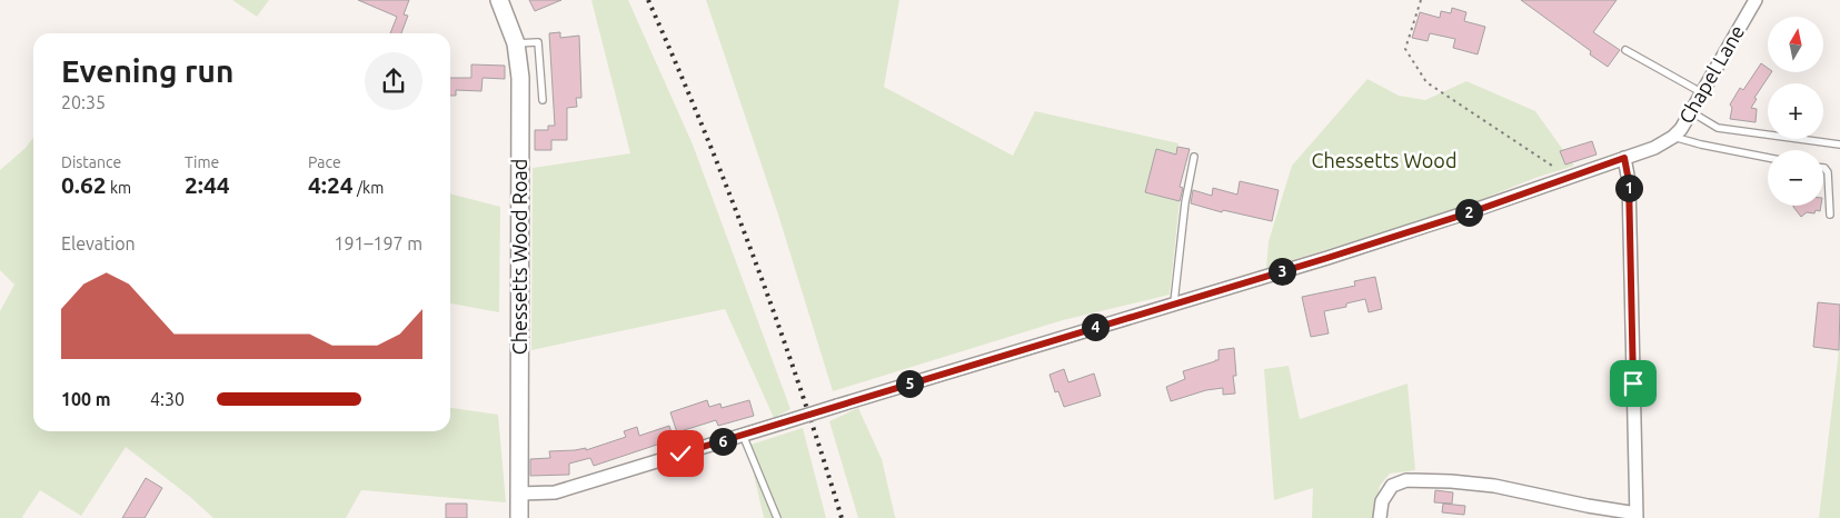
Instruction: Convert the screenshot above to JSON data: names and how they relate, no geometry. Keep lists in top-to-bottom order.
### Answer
{
  "streets": {
    "street": ["Chapel Lane", "Chessetts Wood Road"]
  },
  "crossings": [
    ["Chapel Lane", "Chessetts Wood Road"]
  ],
  "parks": ["Chessetts Wood"],
  "north": "top",
  "page": {
    "map_buttons": ["+", "−"],
    "heading": ["Evening run", "20:35"],
    "stats": [
      ["Distance", "0.62 km"],
      ["Time", "2:44"],
      ["Pace", "4:24 /km"]
    ],
    "pins": [
      "1",
      "2",
      "3",
      "4",
      "5",
      "6"
    ],
    "chart": ["Elevation", "191–197 m"],
    "list": [
      {
        "name": "100 m",
        "note": "4:30"
      }
    ]
  }
}
